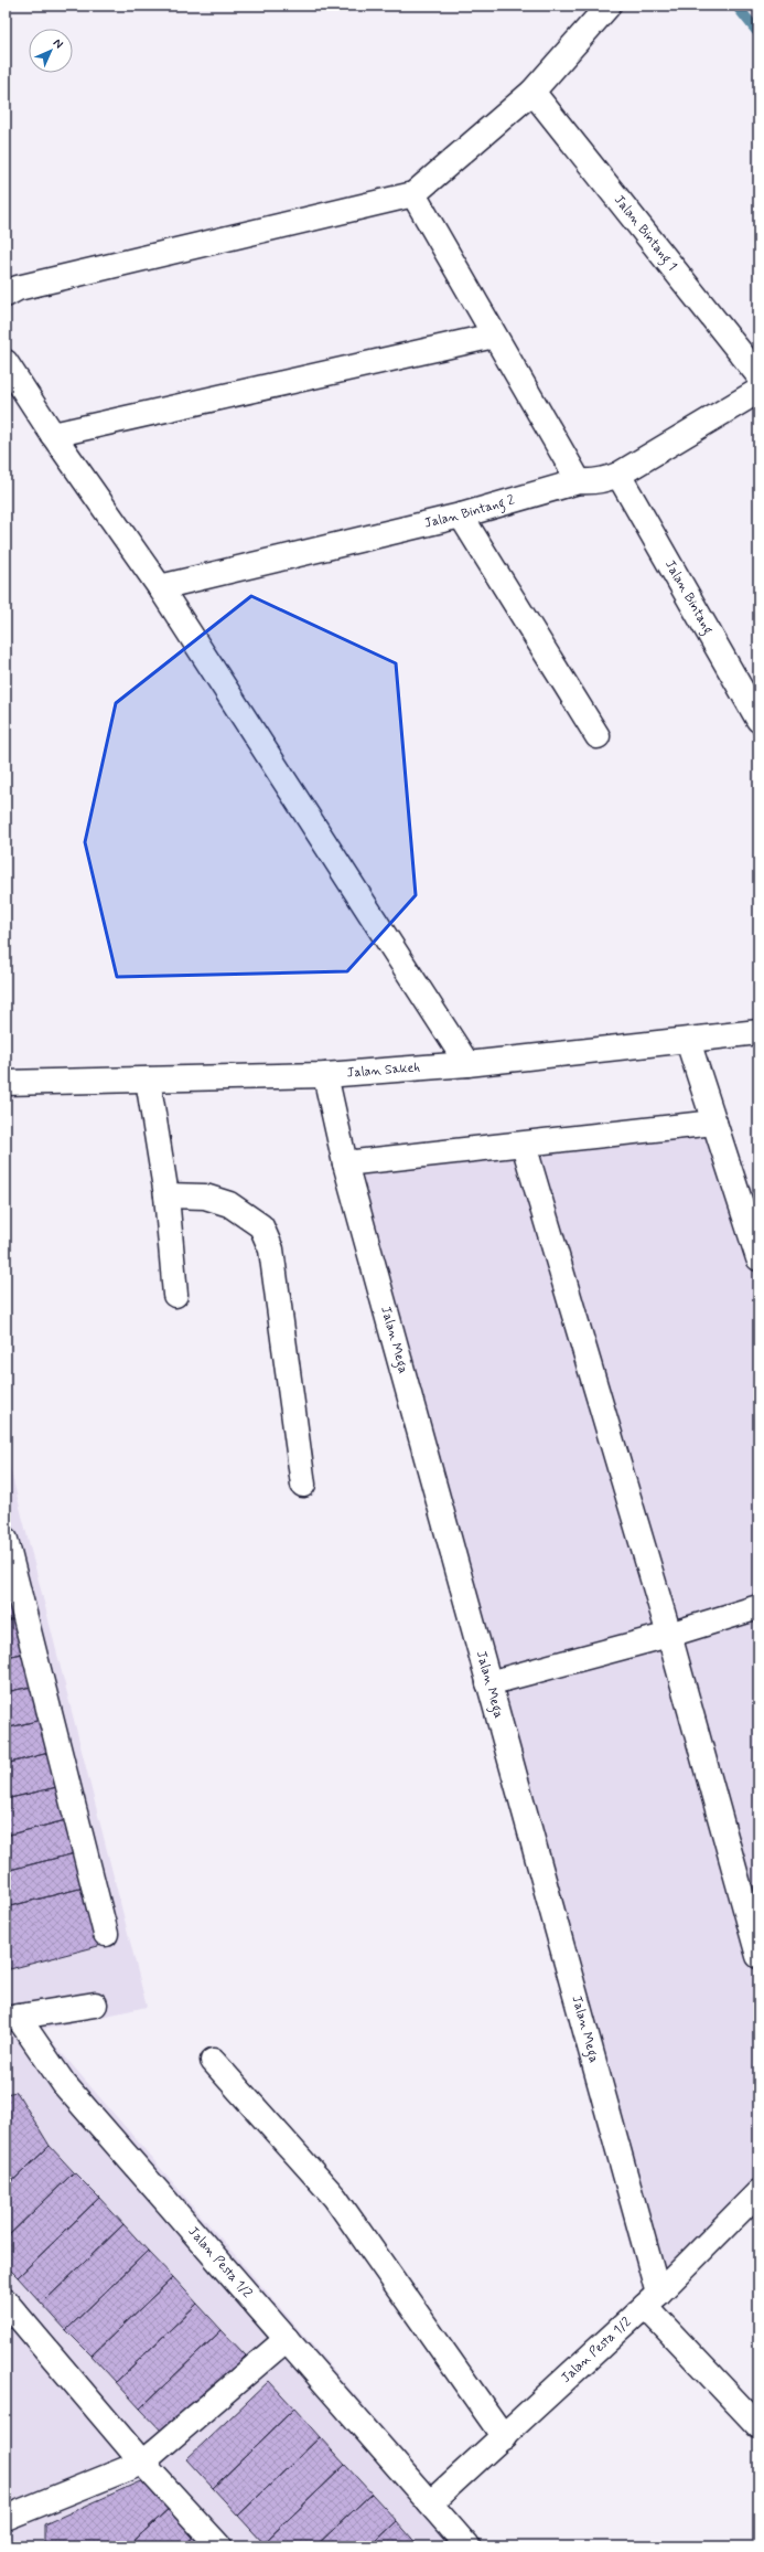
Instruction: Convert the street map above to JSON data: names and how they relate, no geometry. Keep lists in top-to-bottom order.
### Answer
{
  "streets": {
    "street": [
      "Jalan Bintang 1",
      "Jalan Bintang 2",
      "Jalan Bintang",
      "Jalan Sakeh",
      "Jalan Mega",
      "Jalan Pesta 1/2"
    ]
  },
  "crossings": [
    ["Jalan Bintang 2", "Jalan Bintang"],
    ["Jalan Sakeh", "Jalan Mega"],
    ["Jalan Mega", "Jalan Pesta 1/2"]
  ],
  "north": "top right"
}
